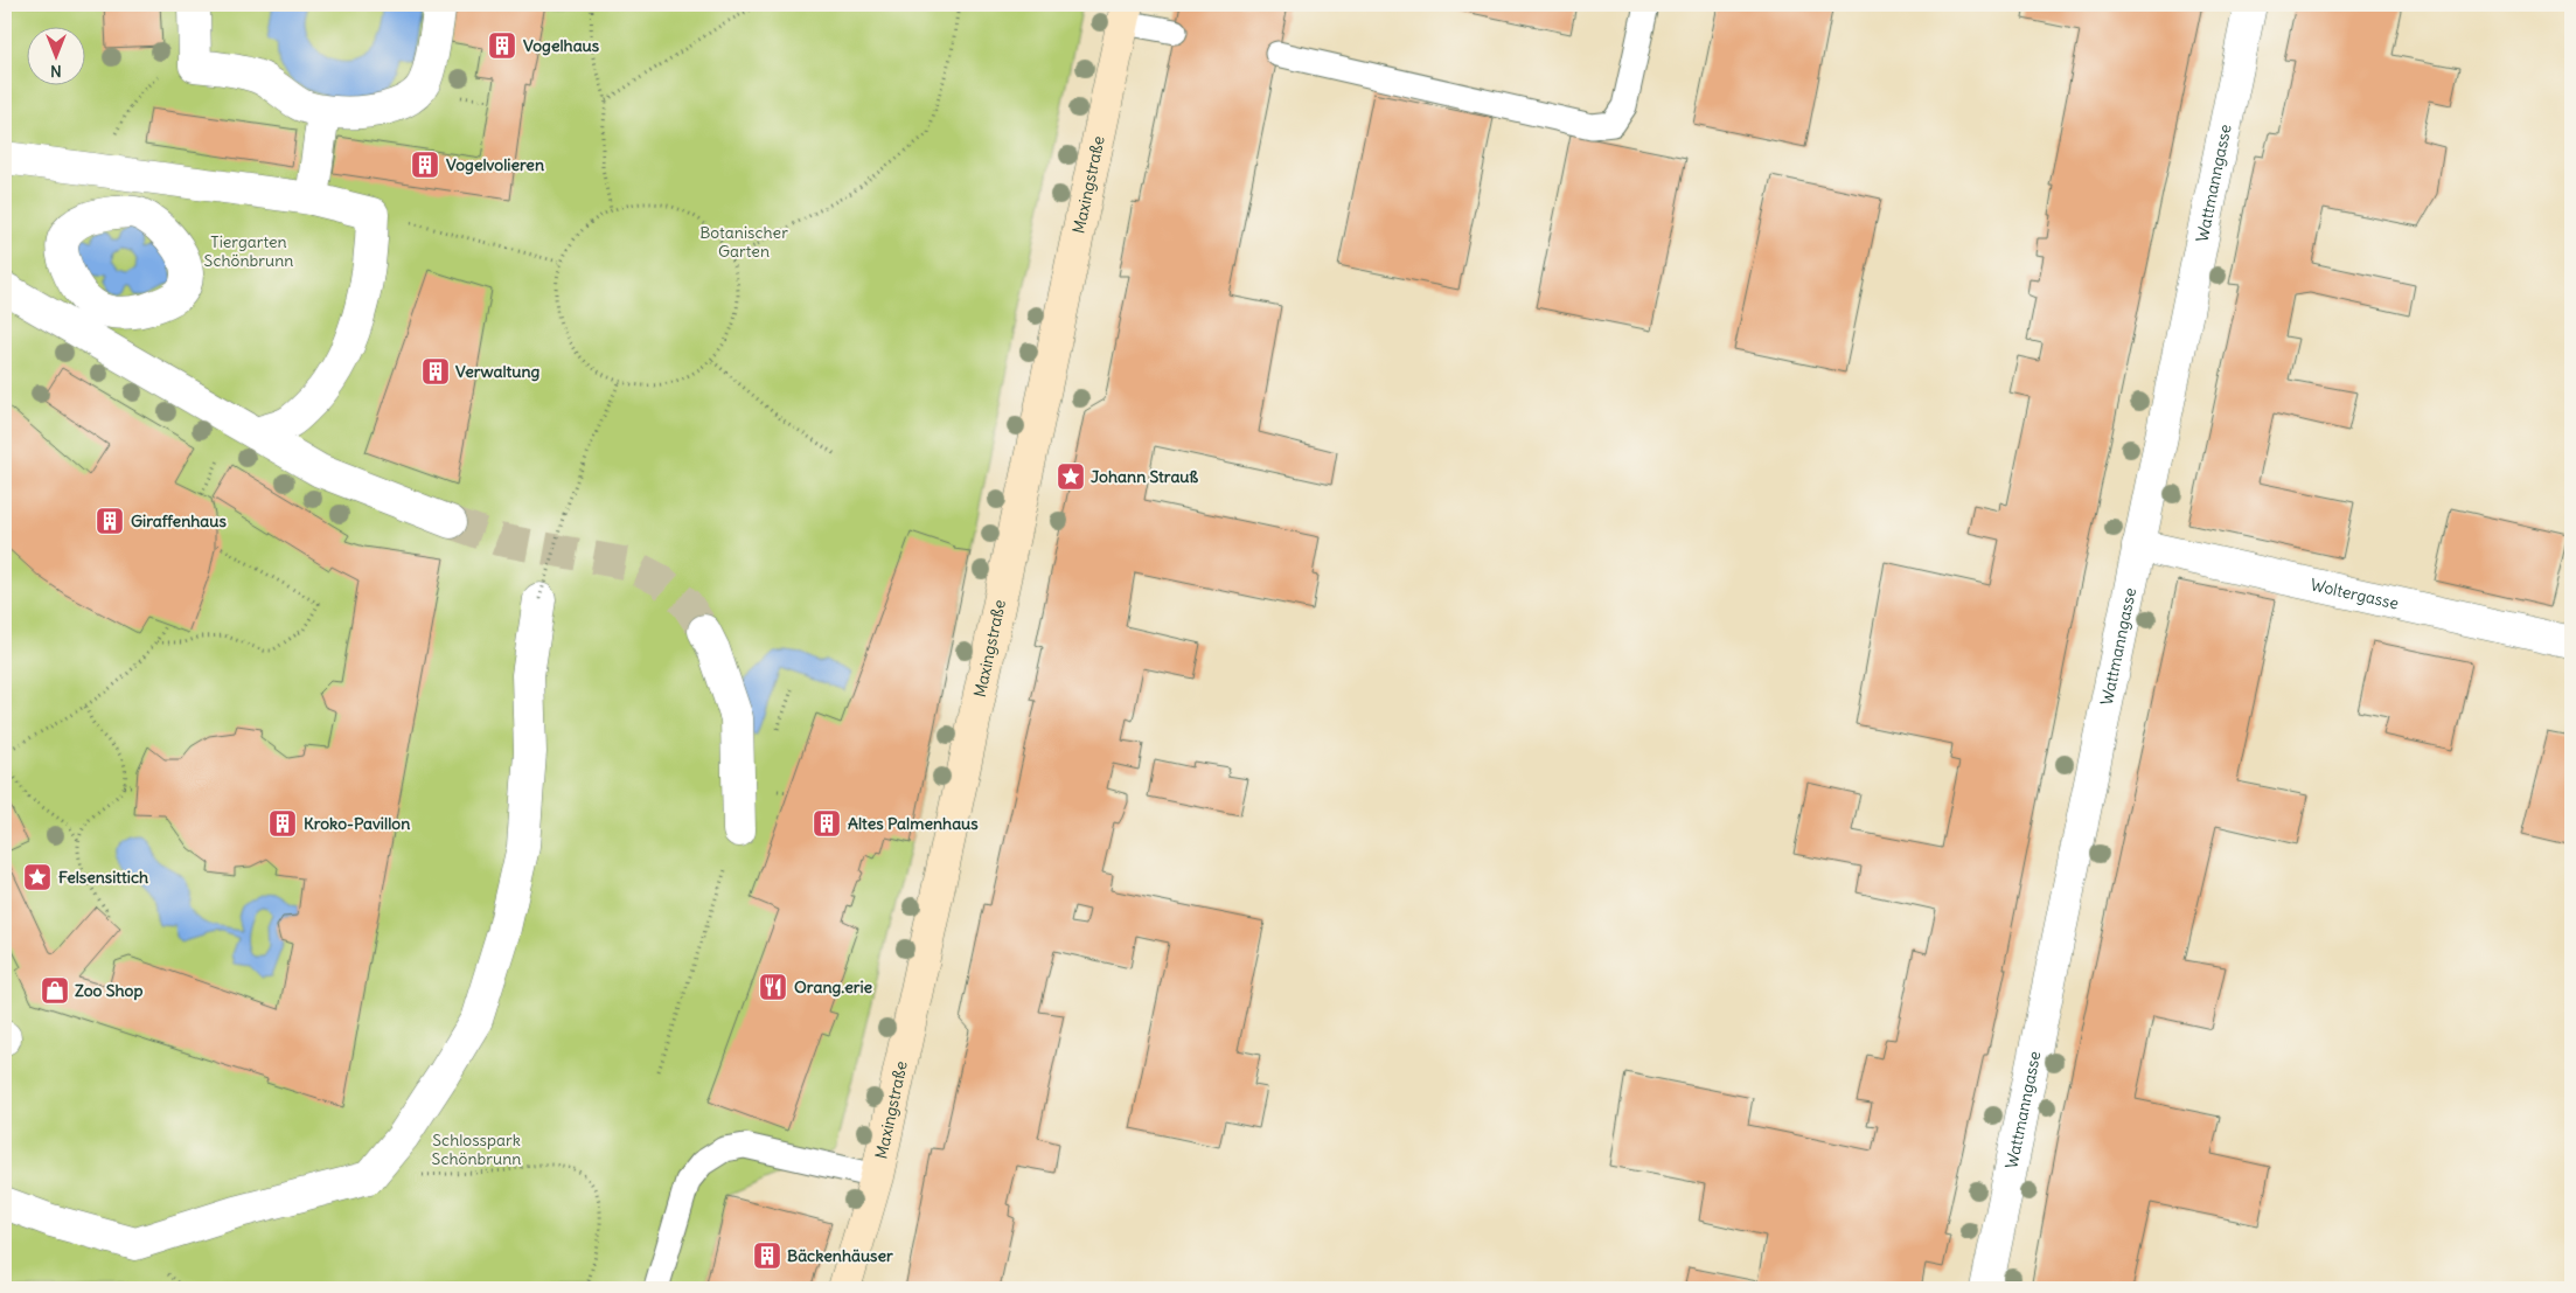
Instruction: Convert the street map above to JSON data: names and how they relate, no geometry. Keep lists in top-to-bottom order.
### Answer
{
  "streets": {
    "street": ["Wattmanngasse", "Maxingstraße", "Woltergasse"]
  },
  "crossings": [
    ["Wattmanngasse", "Woltergasse"]
  ],
  "parks": ["Botanischer Garten", "Tiergarten Schönbrunn", "Schlosspark Schönbrunn"],
  "places": {
    "building": [
      "Vogelhaus",
      "Vogelvolieren",
      "Verwaltung",
      "Giraffenhaus",
      "Kroko-Pavillon",
      "Altes Palmenhaus",
      "Bäckenhäuser"
    ],
    "place": ["Johann Strauß", "Felsensittich"],
    "restaurant": ["Orang.erie"],
    "shop": ["Zoo Shop"]
  },
  "north": "bottom"
}
